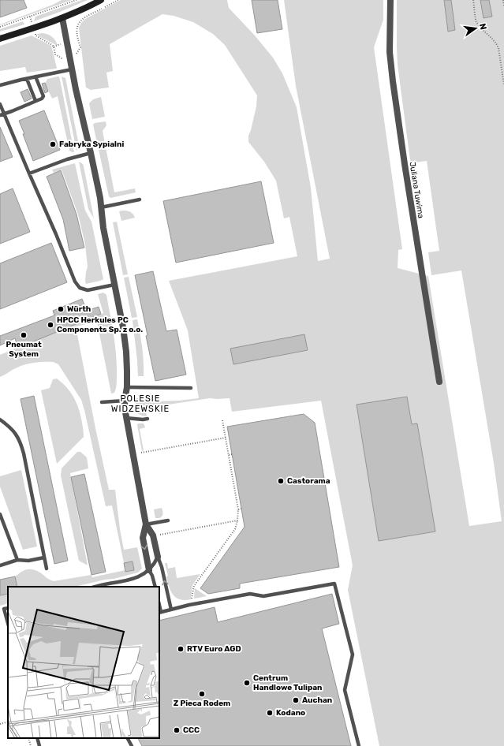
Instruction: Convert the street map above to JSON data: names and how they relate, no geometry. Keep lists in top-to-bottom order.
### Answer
{
  "streets": {
    "street": ["Juliana Tuwima"]
  },
  "districts": ["POLESIE WIDZEWSKIE"],
  "places": [
    "Fabryka Sypialni",
    "Würth",
    "HPCC Herkules PC Components Sp. z o.o.",
    "Pneumat System",
    "Castorama",
    "RTV Euro AGD",
    "Centrum Handlowe Tulipan",
    "Z Pieca Rodem",
    "Auchan",
    "Kodano",
    "CCC"
  ],
  "north": "right"
}
